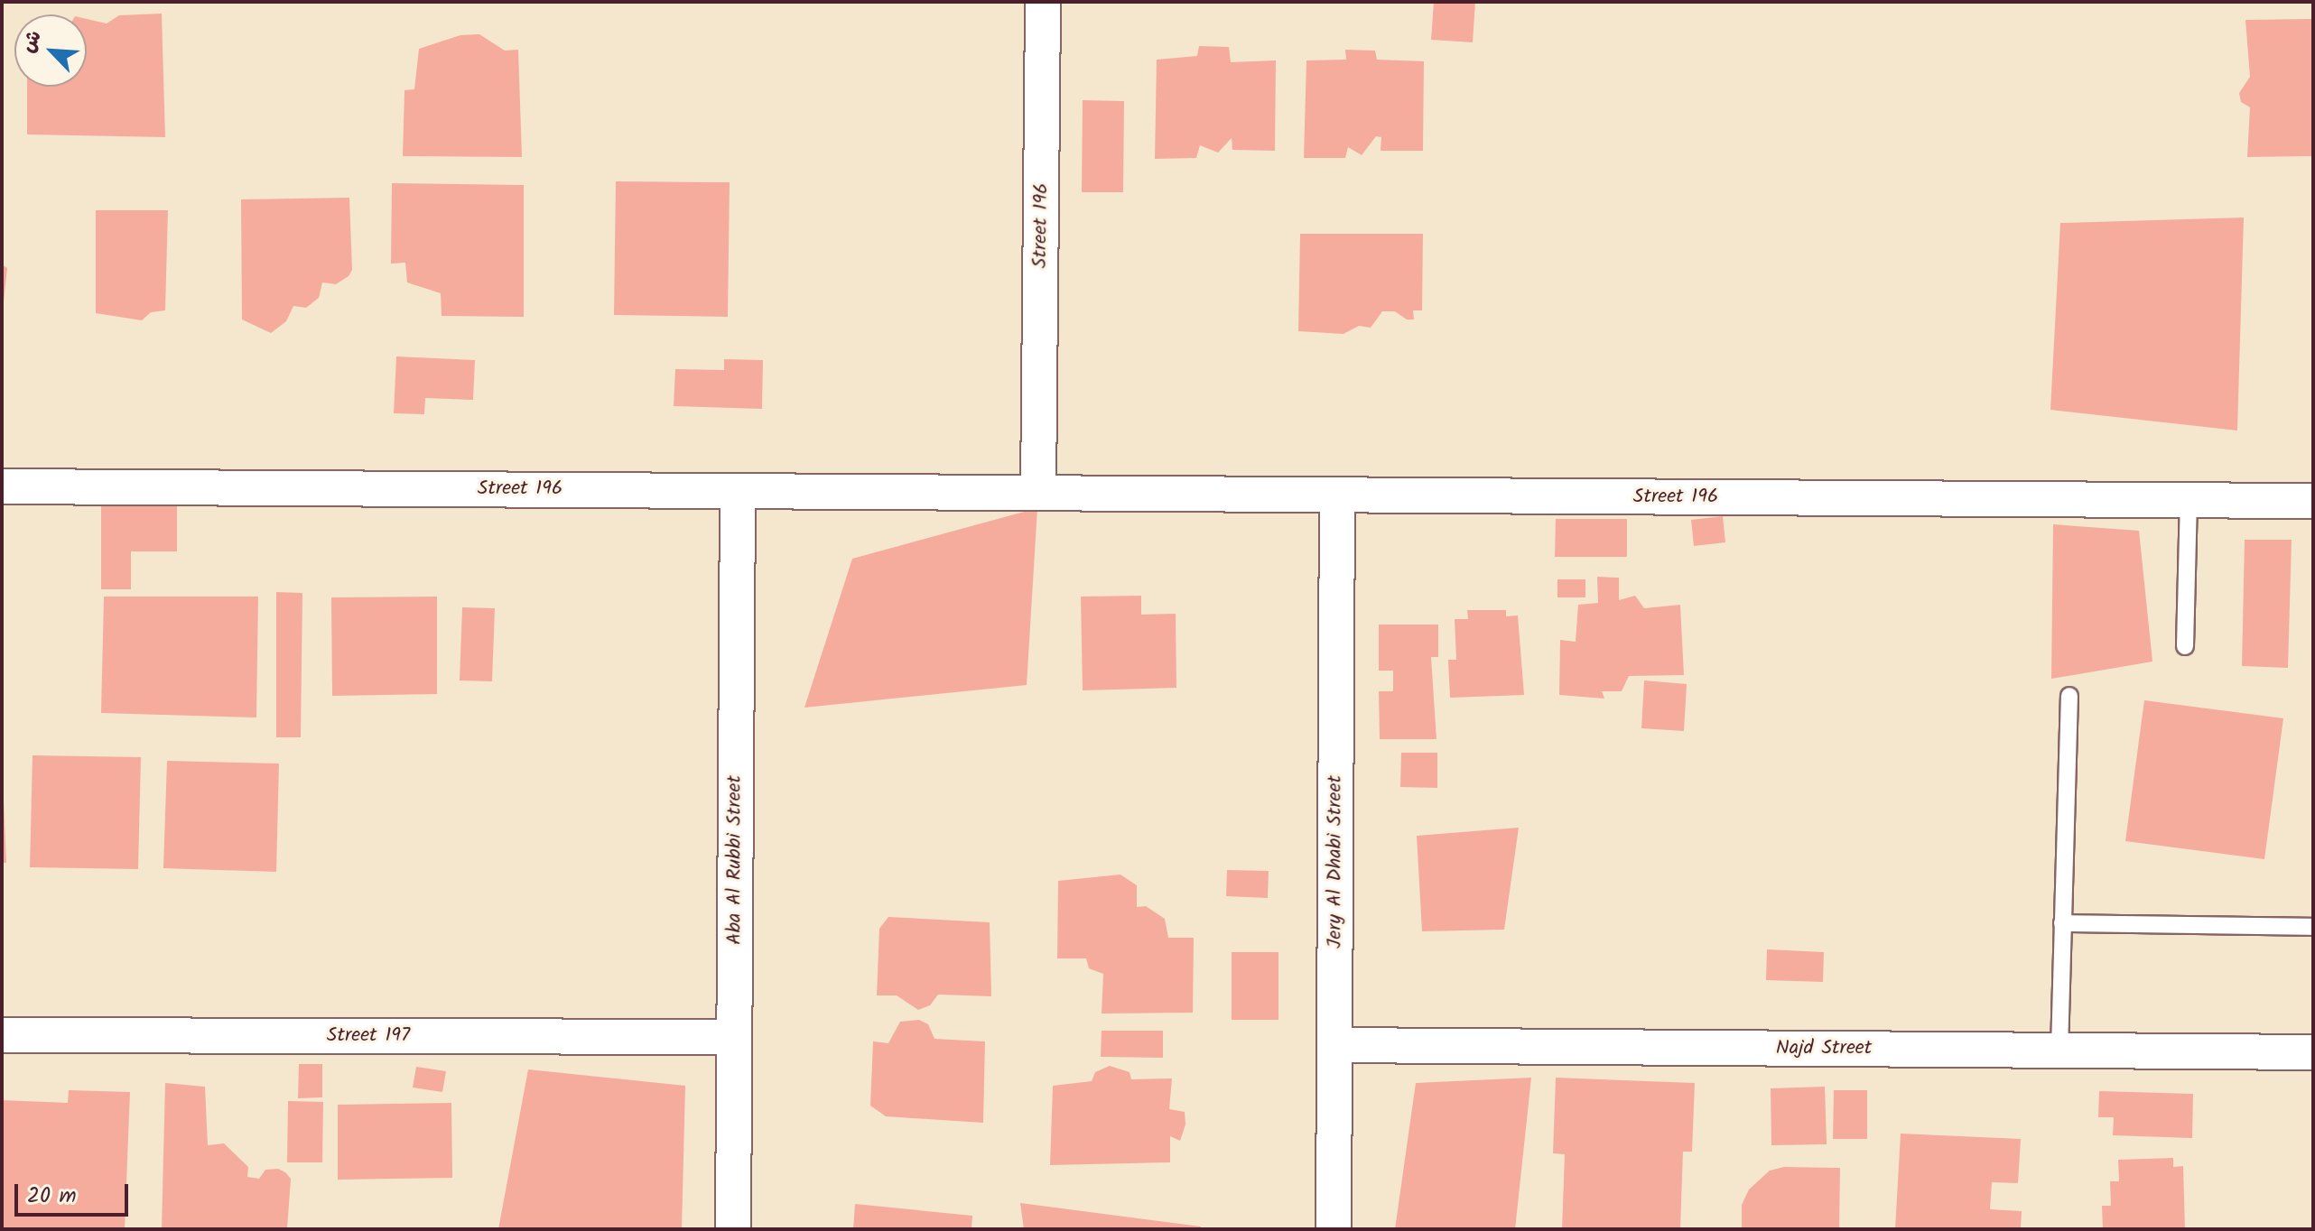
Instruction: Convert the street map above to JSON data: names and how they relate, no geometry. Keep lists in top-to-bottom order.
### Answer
{
  "streets": {
    "street": [
      "Street 196",
      "Aba Al Rubbi Street",
      "Jery Al Dhabi Street",
      "Street 197",
      "Najd Street"
    ]
  },
  "crossings": [
    ["Street 196", "Aba Al Rubbi Street"],
    ["Street 196", "Jery Al Dhabi Street"],
    ["Aba Al Rubbi Street", "Street 197"],
    ["Jery Al Dhabi Street", "Najd Street"]
  ],
  "scale_bar": "20 m",
  "north": "top left"
}
